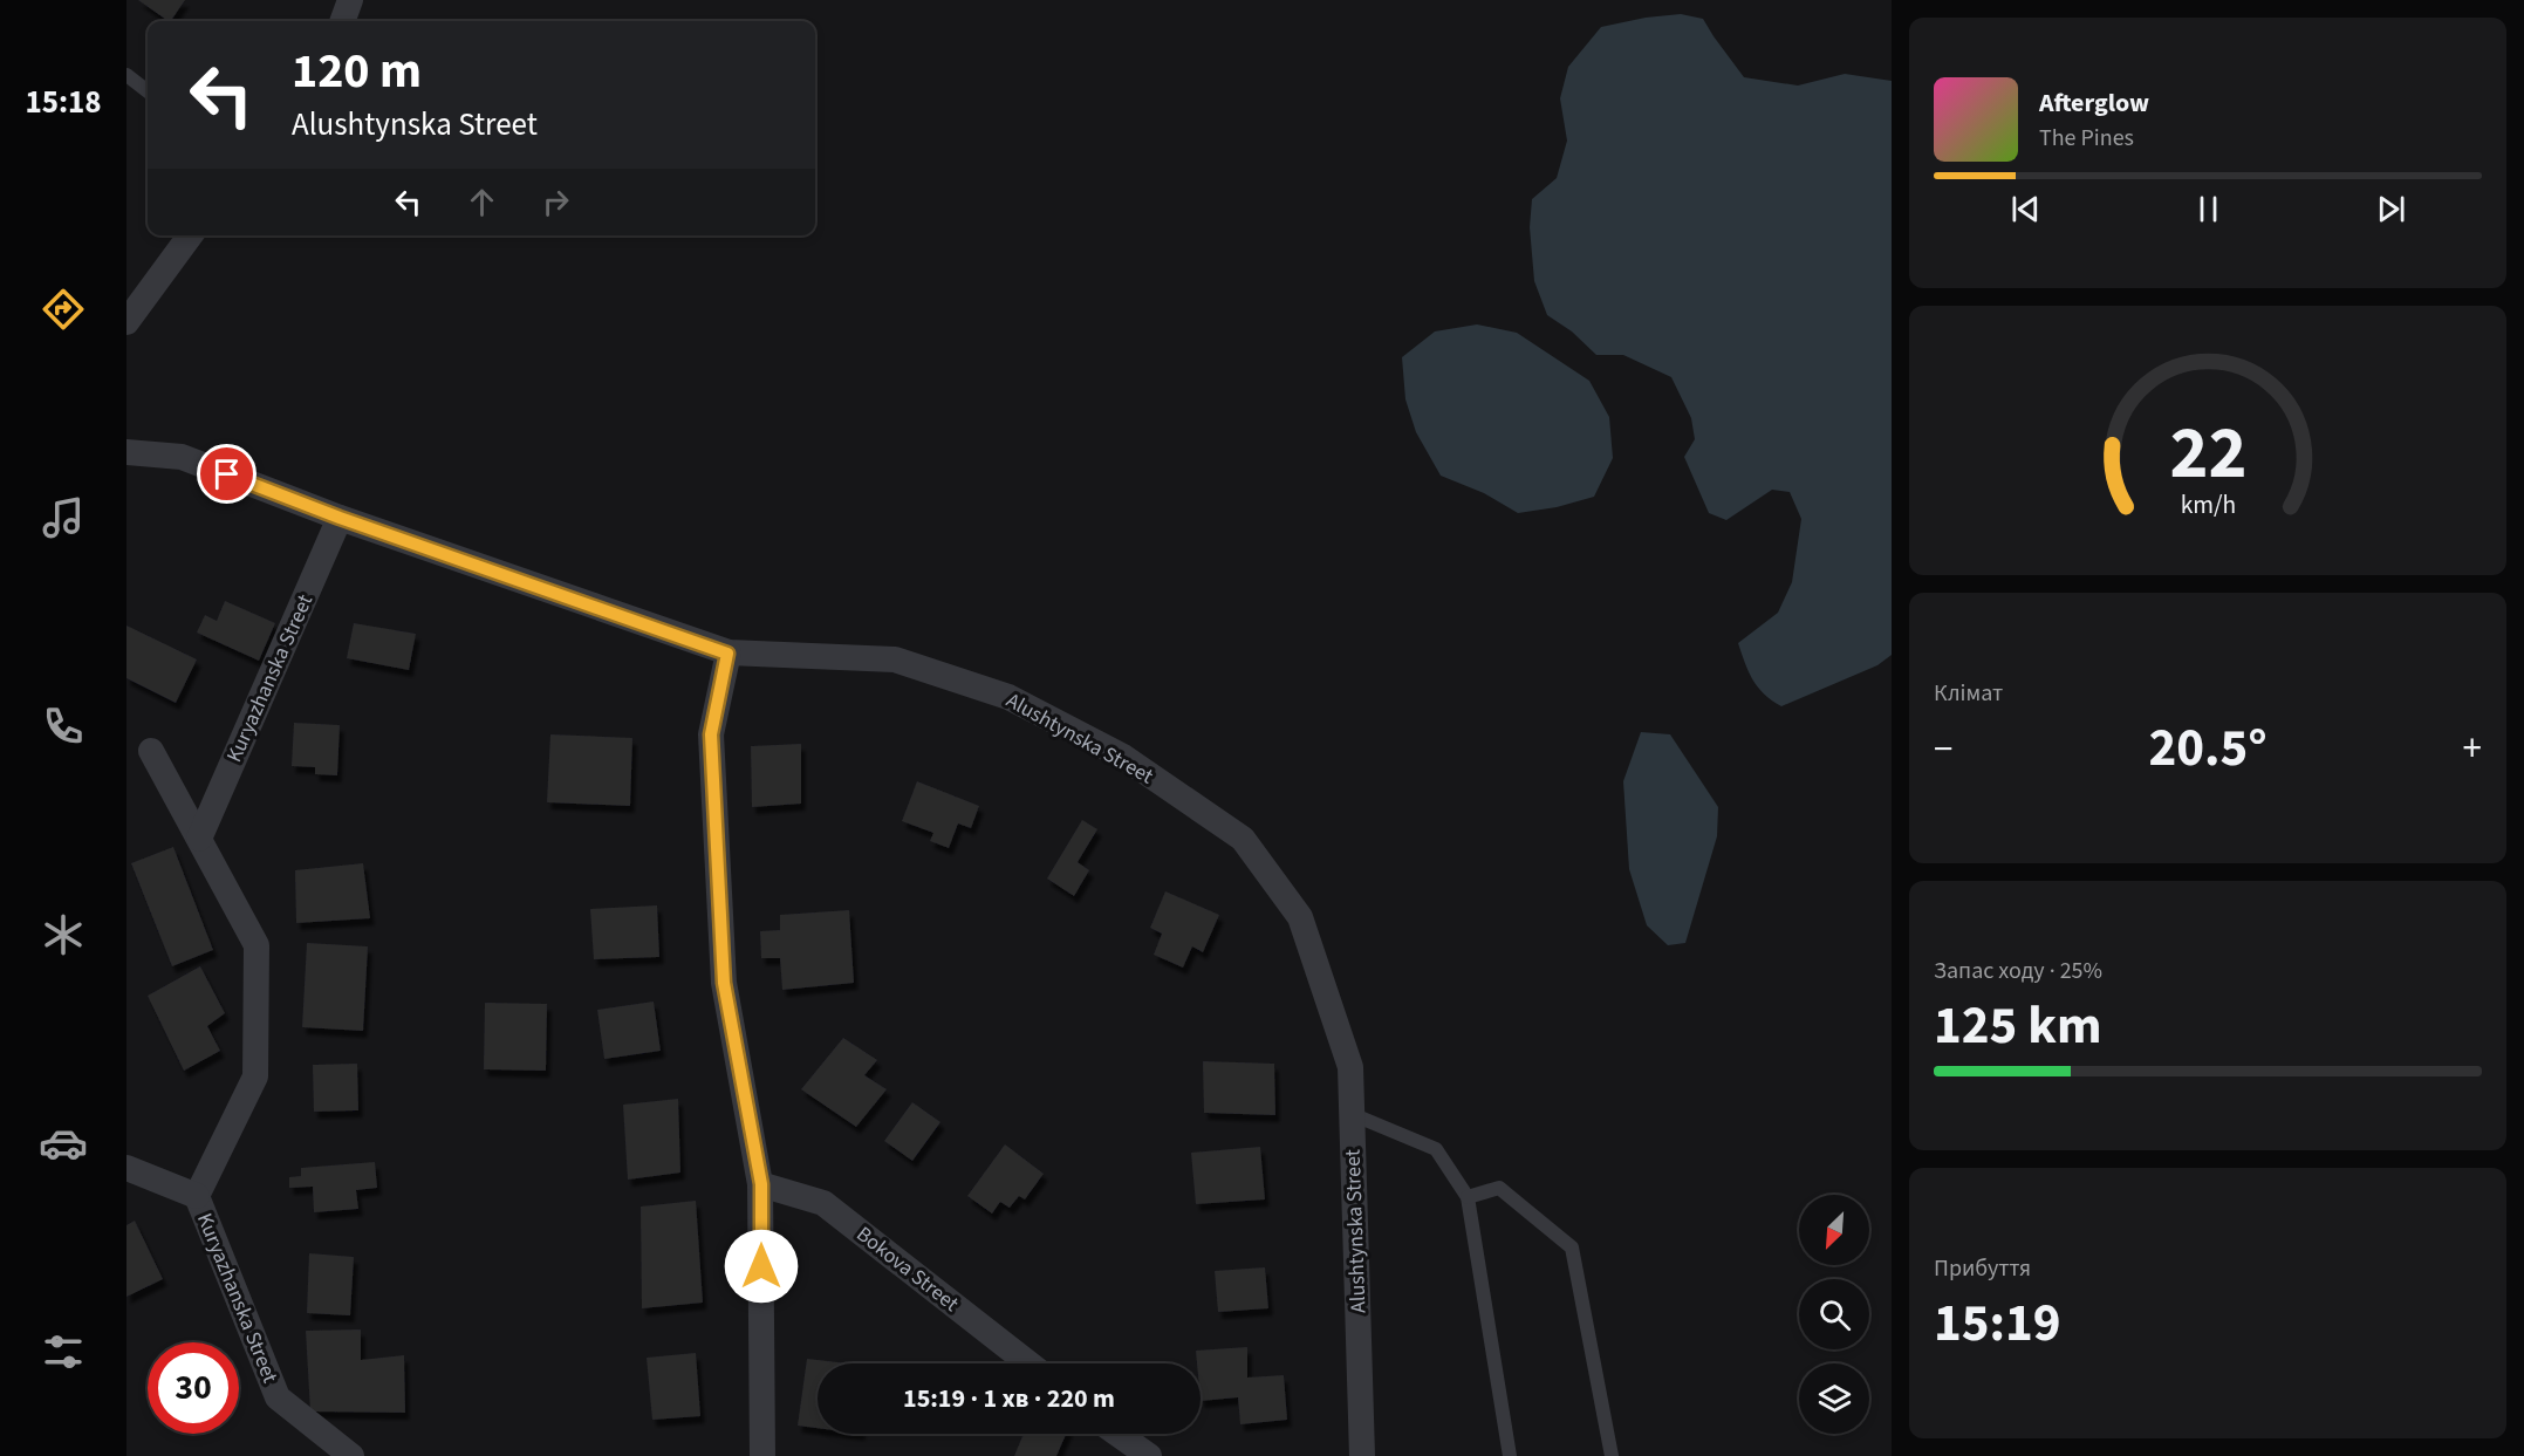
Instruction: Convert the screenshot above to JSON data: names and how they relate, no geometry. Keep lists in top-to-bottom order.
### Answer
{
  "streets": {
    "street": ["Kuryazhanska Street", "Alushtynska Street", "Bokova Street"]
  },
  "crossings": [
    ["Kuryazhanska Street", "Alushtynska Street"]
  ],
  "north": "bottom left",
  "page": {
    "tabs": "15:18",
    "turn": ["120 m", "Alushtynska Street"],
    "song": ["Afterglow", "The Pines"],
    "tile": [
      "Клімат",
      ["Запас ходу · 25%", "125 km"],
      ["Прибуття", "15:19"]
    ],
    "heat": ["−", "20.5°", "+"],
    "limit": "30",
    "trip": "15:19 · 1 хв · 220 m",
    "gauge": ["22", "km/h"]
  }
}
